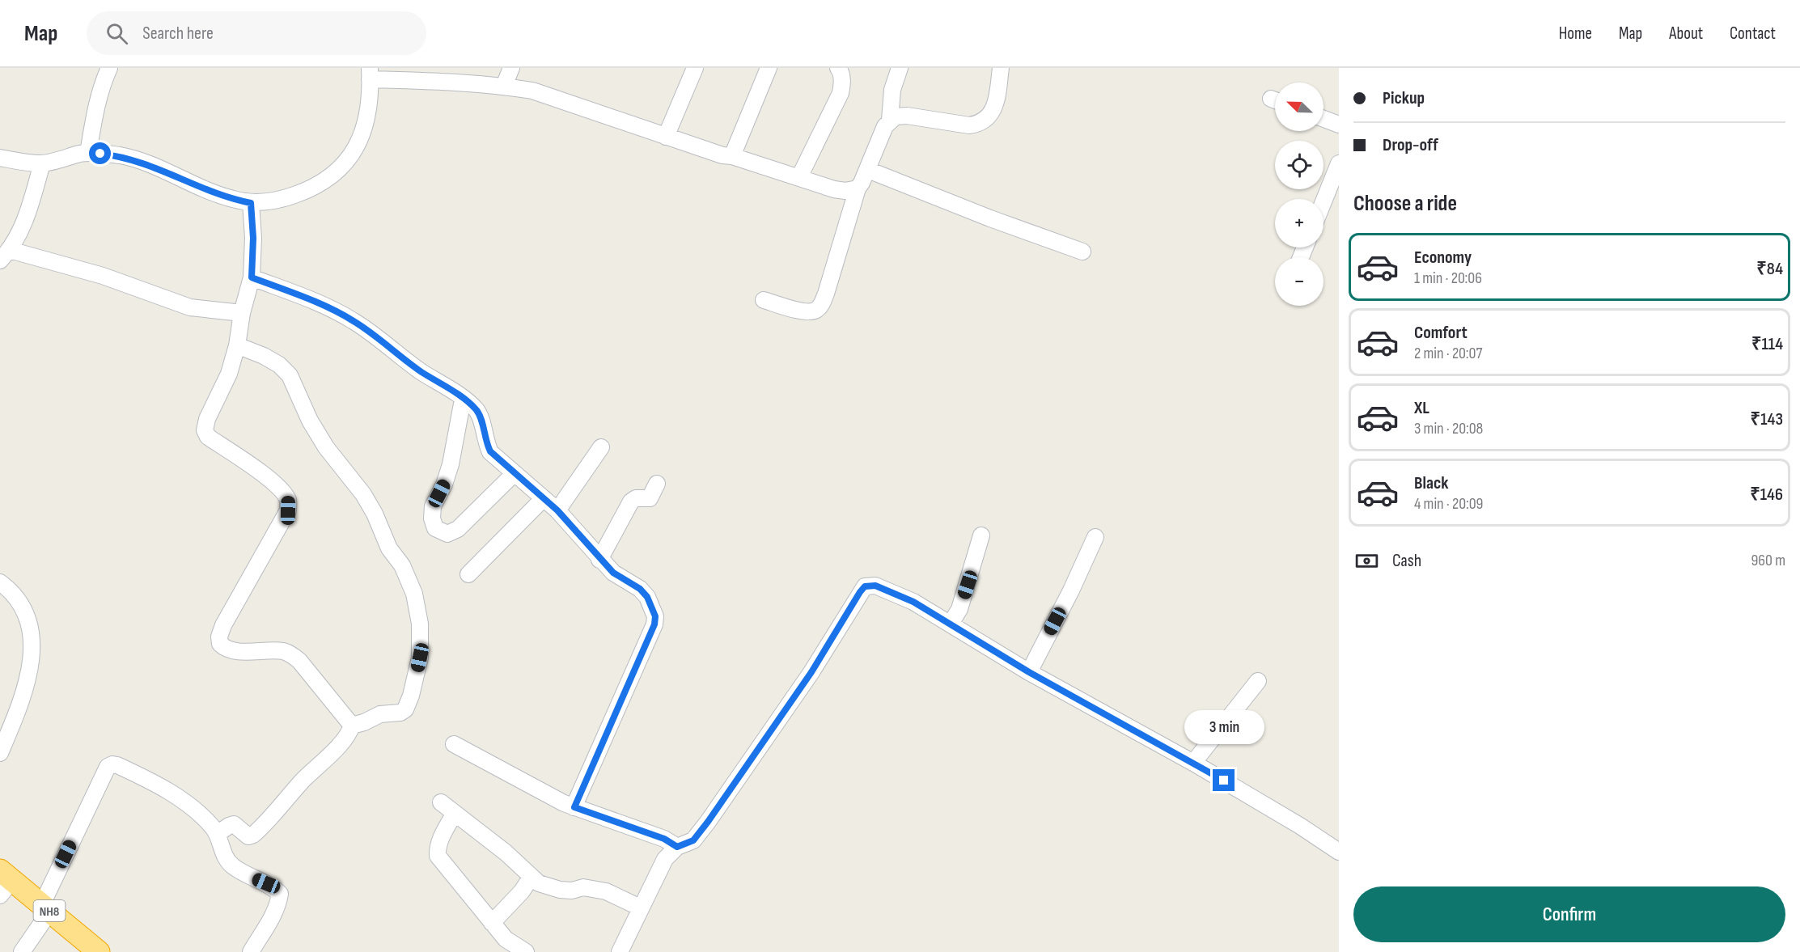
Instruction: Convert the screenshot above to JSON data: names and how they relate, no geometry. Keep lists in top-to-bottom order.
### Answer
{
  "streets": {
    "highway": ["NH8"]
  },
  "north": "top left",
  "page": {
    "header": "Map",
    "search": "Search here",
    "nav": [
      "Home",
      "Map",
      "About",
      "Contact"
    ],
    "banner": ["Pickup", "Drop-off"],
    "map_buttons": ["+", "−"],
    "heading": "Choose a ride",
    "list": [
      {
        "name": "Economy",
        "note": "1 min · 20:06",
        "value": "₹84"
      },
      {
        "name": "Comfort",
        "note": "2 min · 20:07",
        "value": "₹114"
      },
      {
        "name": "XL",
        "note": "3 min · 20:08",
        "value": "₹143"
      },
      {
        "name": "Black",
        "note": "4 min · 20:09",
        "value": "₹146"
      }
    ],
    "pay": ["Cash", "960 m"],
    "bubble": "3 min",
    "buttons": "Confirm"
  }
}
